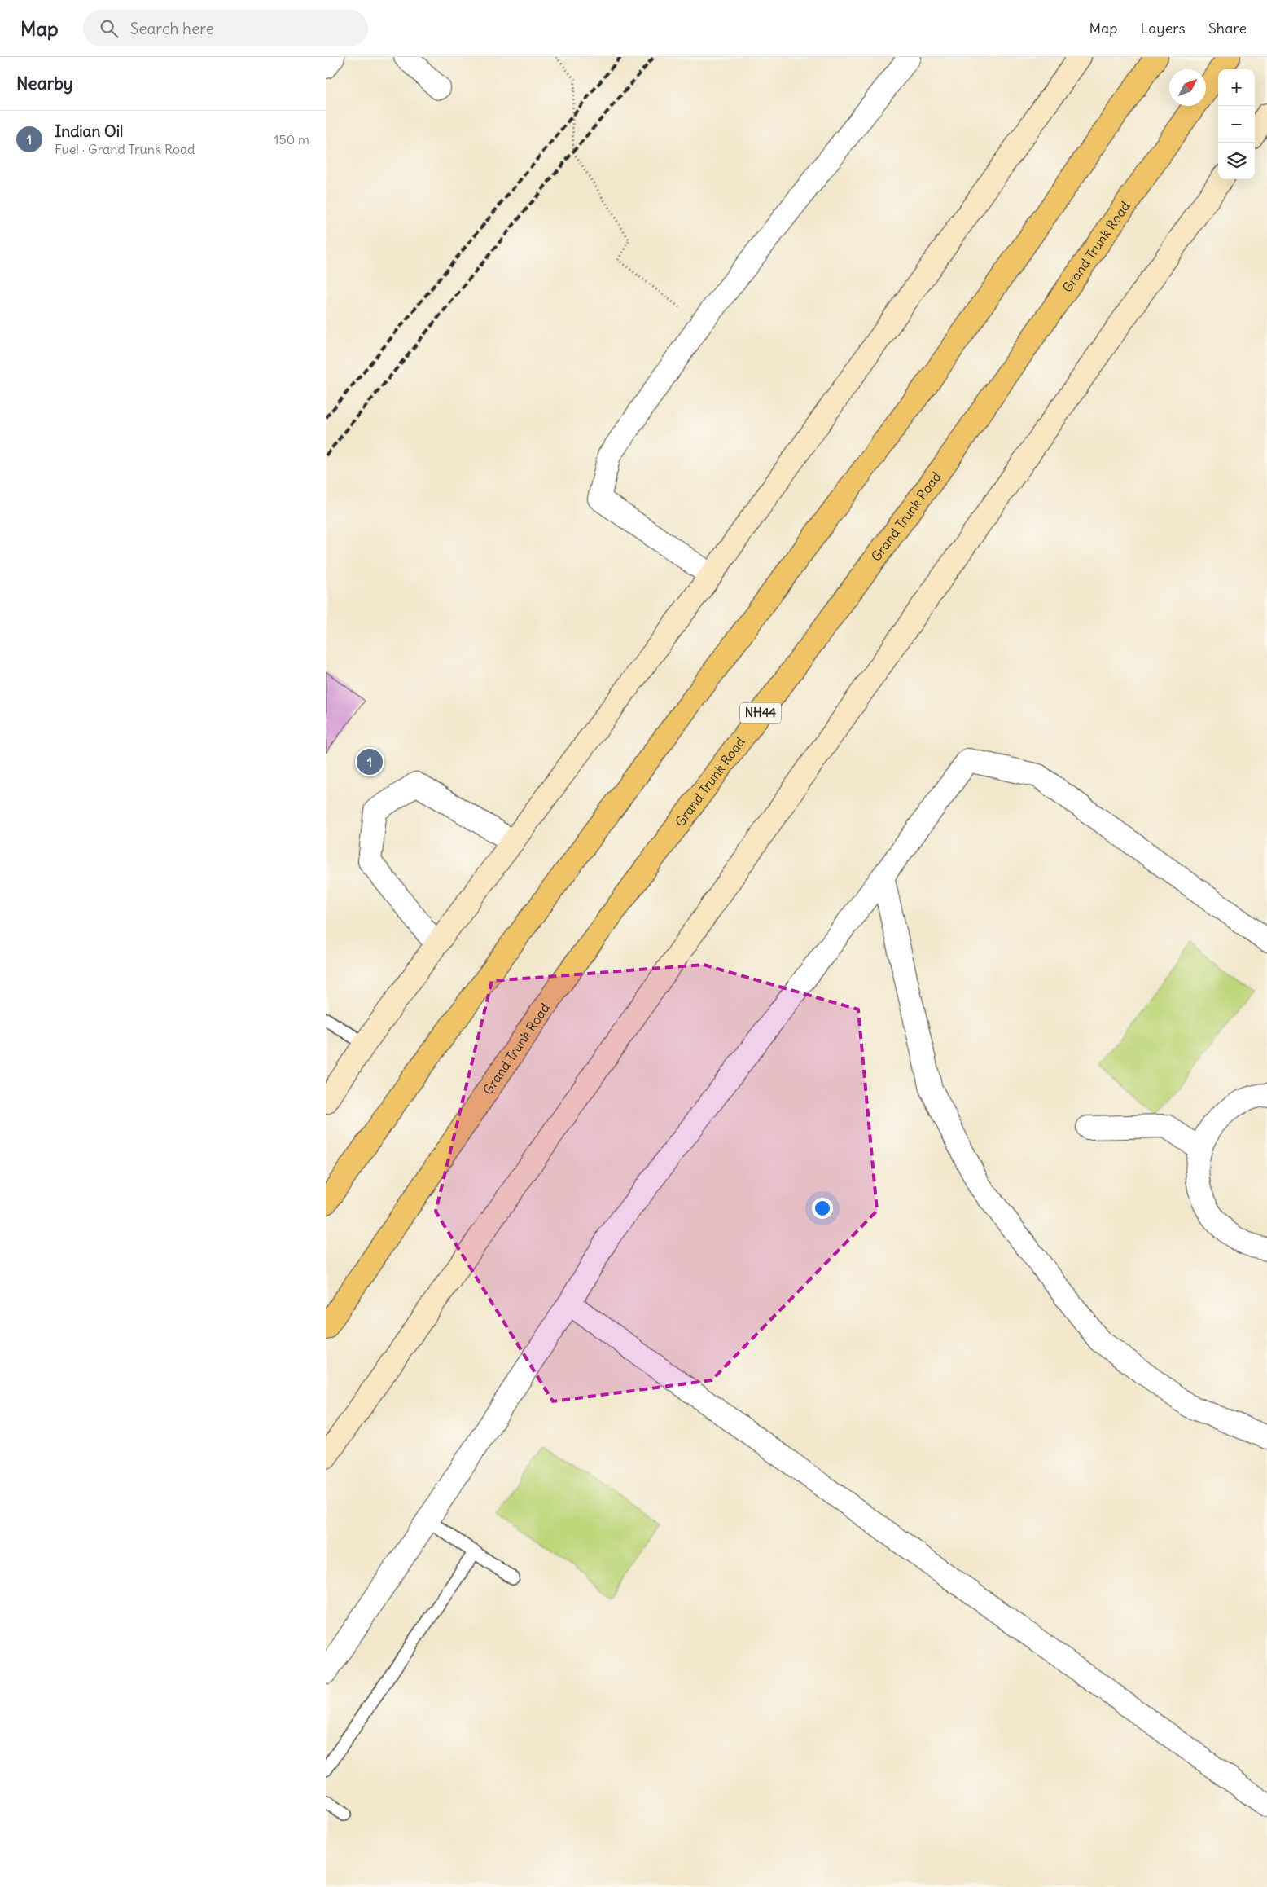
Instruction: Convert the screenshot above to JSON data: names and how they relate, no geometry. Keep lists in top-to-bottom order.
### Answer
{
  "streets": {
    "highway": ["Grand Trunk Road", "NH44"]
  },
  "north": "top right",
  "page": {
    "header": "Map",
    "search": "Search here",
    "nav": ["Map", "Layers", "Share"],
    "heading": "Nearby",
    "map_buttons": ["+", "−"],
    "list": [
      {
        "mark": "1",
        "name": "Indian Oil",
        "note": "Fuel · Grand Trunk Road",
        "value": "150 m"
      }
    ],
    "pins": "1"
  }
}
